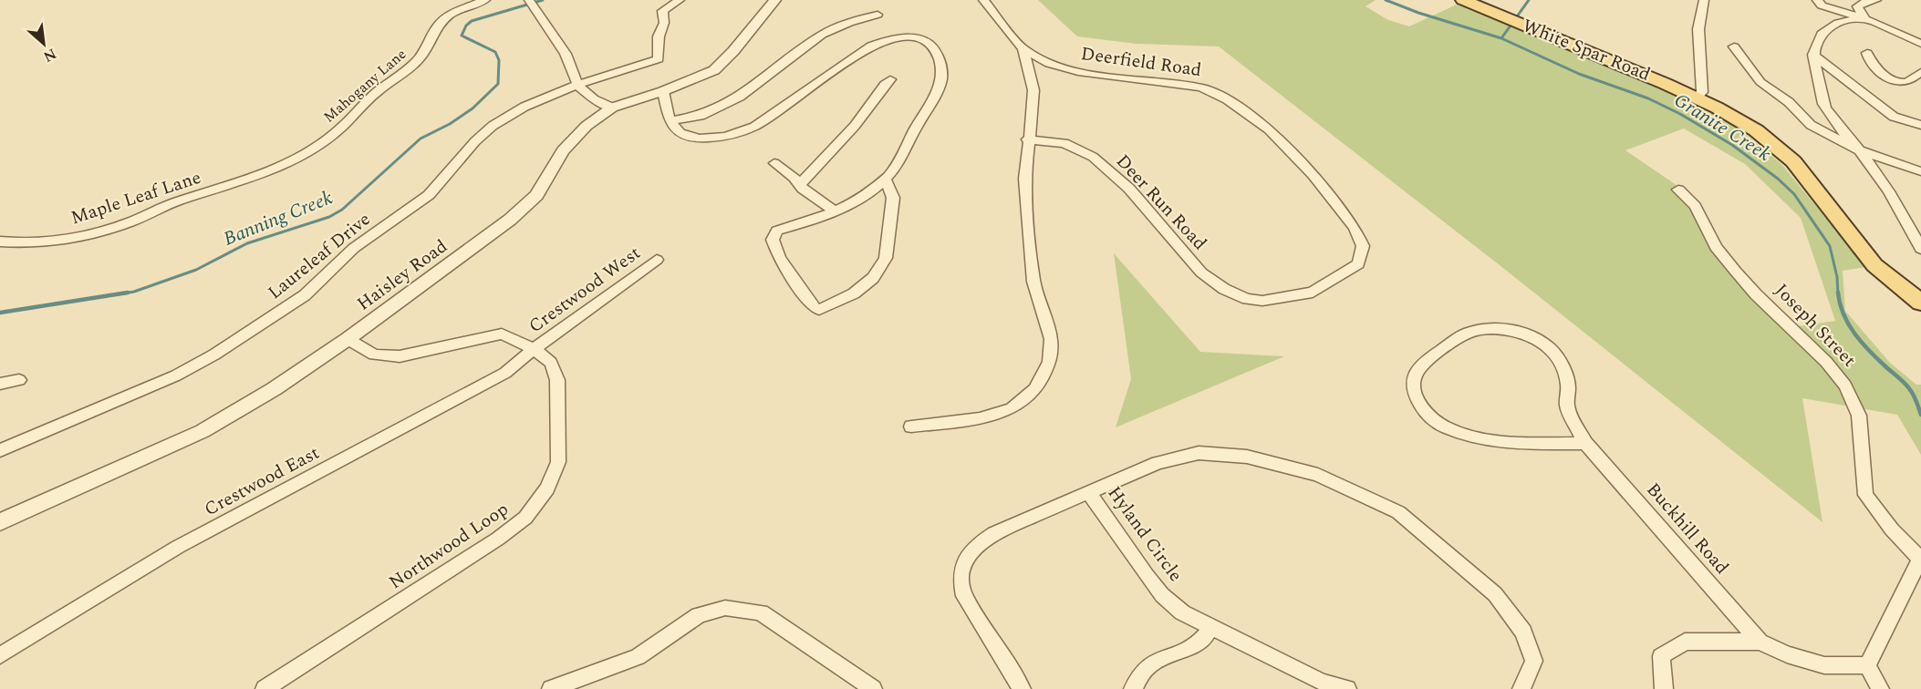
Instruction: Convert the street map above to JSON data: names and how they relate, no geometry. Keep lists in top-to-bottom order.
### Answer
{
  "streets": {
    "main road": ["White Spar Road"],
    "street": [
      "Deerfield Road",
      "Mahogany Lane",
      "Maple Leaf Lane",
      "Deer Run Road",
      "Laureleaf Drive",
      "Haisley Road",
      "Crestwood West",
      "Joseph Street",
      "Crestwood East",
      "Buckhill Road",
      "Hyland Circle",
      "Northwood Loop"
    ]
  },
  "crossings": [
    ["Deerfield Road", "Deer Run Road"],
    ["Mahogany Lane", "Maple Leaf Lane"],
    ["Haisley Road", "Northwood Loop"],
    ["Crestwood West", "Crestwood East"],
    ["Crestwood West", "Northwood Loop"],
    ["Crestwood East", "Northwood Loop"]
  ],
  "water": ["Granite Creek", "Banning Creek"],
  "north": "bottom right"
}
